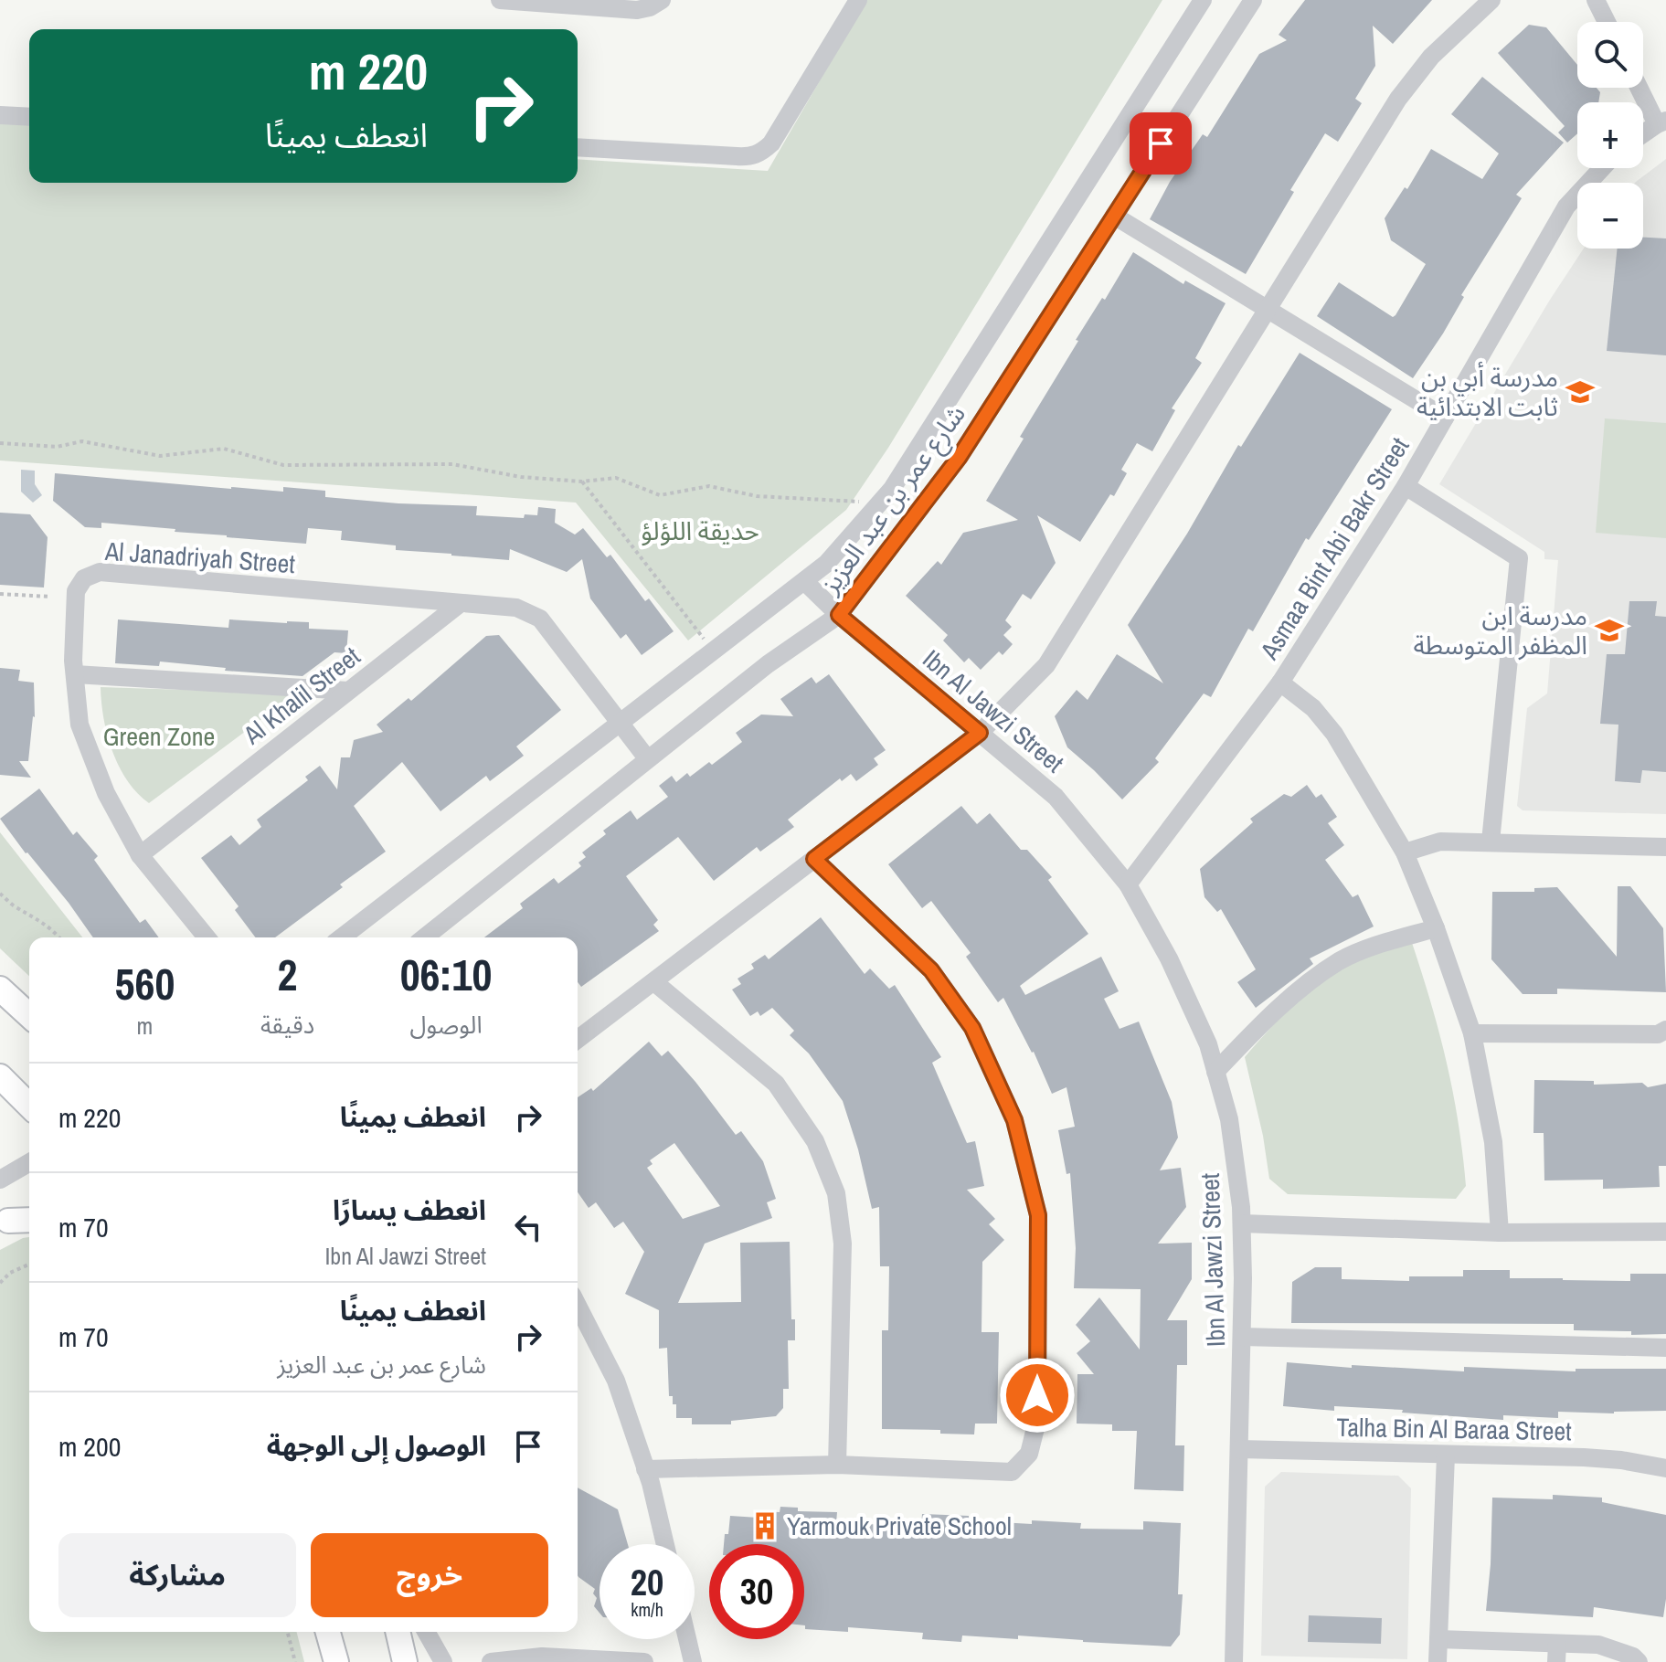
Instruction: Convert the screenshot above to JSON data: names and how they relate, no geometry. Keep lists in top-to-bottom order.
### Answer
{
  "streets": {
    "street": [
      "شارع عمر بن عبد العزيز",
      "Asmaa Bint Abi Bakr Street",
      "Al Janadriyah Street",
      "Al Khalil Street",
      "Ibn Al Jawzi Street",
      "Talha Bin Al Baraa Street"
    ]
  },
  "crossings": [
    ["شارع عمر بن عبد العزيز", "Al Janadriyah Street"],
    ["شارع عمر بن عبد العزيز", "Ibn Al Jawzi Street"],
    ["Asmaa Bint Abi Bakr Street", "Ibn Al Jawzi Street"],
    ["Al Janadriyah Street", "Al Khalil Street"],
    ["Ibn Al Jawzi Street", "Talha Bin Al Baraa Street"]
  ],
  "parks": ["حديقة اللؤلؤ", "Green Zone"],
  "places": {
    "school or university": ["مدرسة أبي بن ثابت الابتدائية", "مدرسة ابن المظفر المتوسطة"],
    "building": ["Yarmouk Private School"]
  },
  "page": {
    "map_buttons": ["+", "−"],
    "turn": ["220 m", "انعطف يمينًا"],
    "eta": [
      "06:10",
      "الوصول",
      "2",
      "دقيقة",
      "560",
      "m"
    ],
    "list": [
      {
        "name": "انعطف يمينًا",
        "value": "220 m"
      },
      {
        "name": "انعطف يسارًا",
        "note": "Ibn Al Jawzi Street",
        "value": "70 m"
      },
      {
        "name": "انعطف يمينًا",
        "note": "شارع عمر بن عبد العزيز",
        "value": "70 m"
      },
      {
        "name": "الوصول إلى الوجهة",
        "value": "200 m"
      }
    ],
    "buttons": ["خروج", "مشاركة"],
    "speed": "20 km/h",
    "limit": "30"
  }
}
